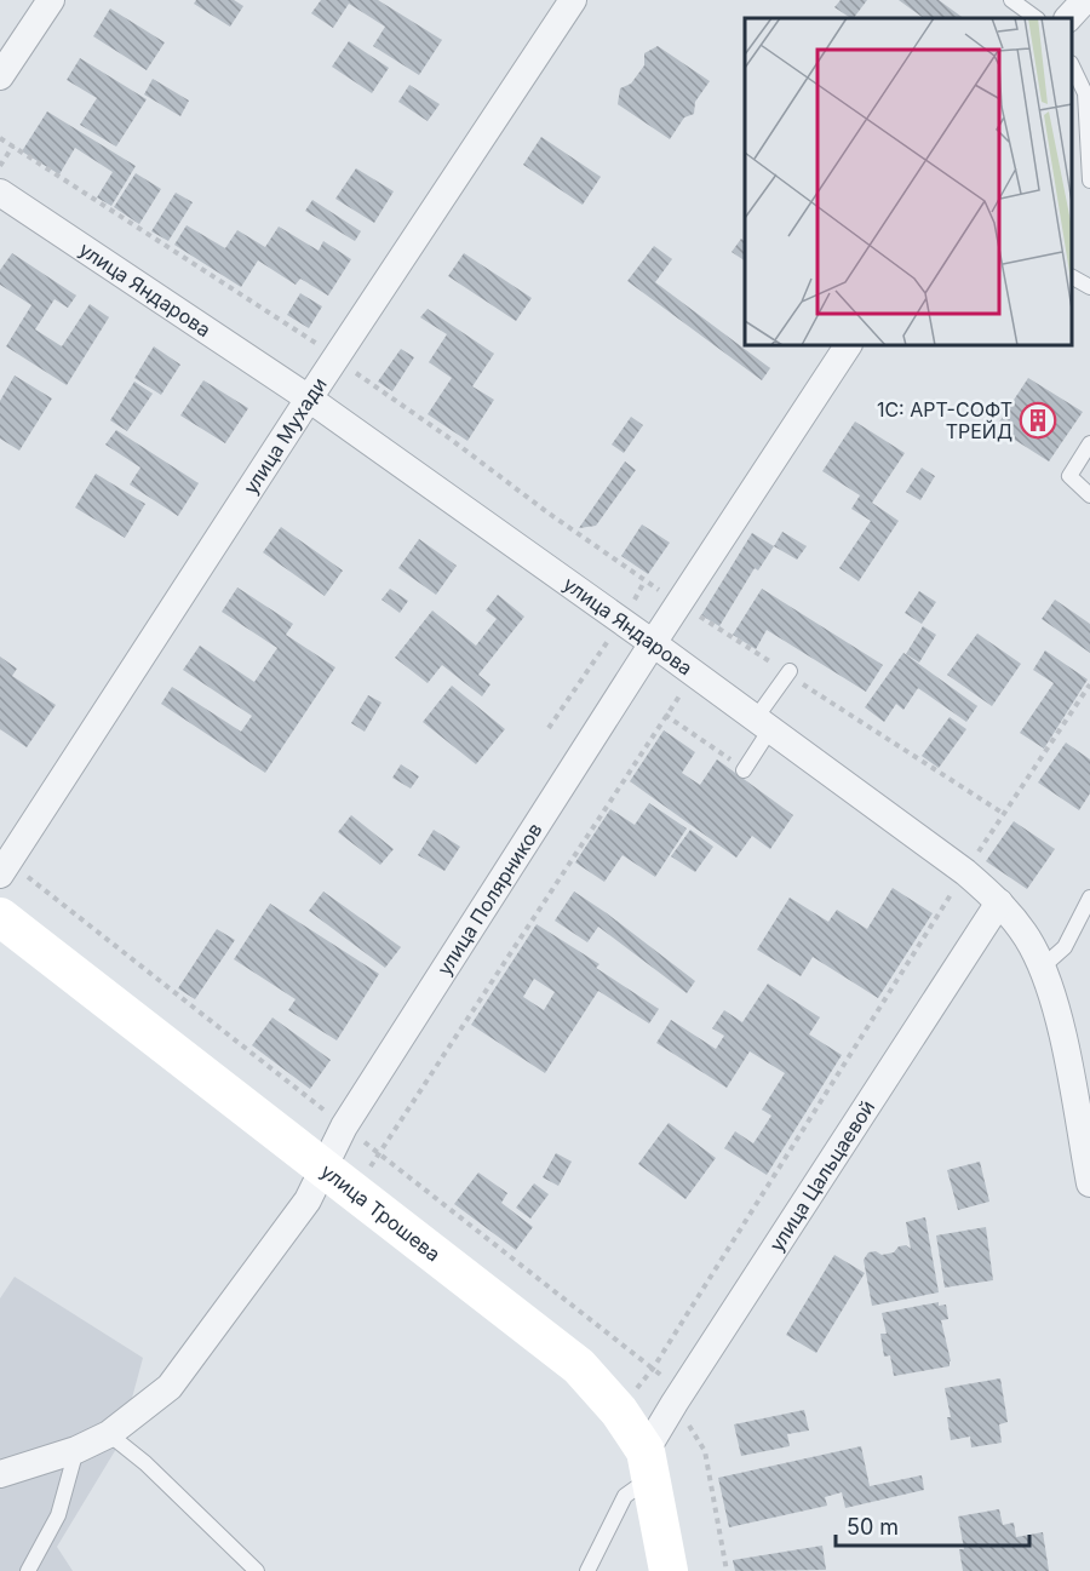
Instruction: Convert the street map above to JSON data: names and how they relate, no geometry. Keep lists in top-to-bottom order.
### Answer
{
  "streets": {
    "street": [
      "улица Яндарова",
      "улица Мухади",
      "улица Полярников",
      "улица Цальцаевой",
      "улица Трошева"
    ]
  },
  "crossings": [
    ["улица Яндарова", "улица Мухади"],
    ["улица Яндарова", "улица Полярников"],
    ["улица Яндарова", "улица Цальцаевой"],
    ["улица Полярников", "улица Трошева"],
    ["улица Цальцаевой", "улица Трошева"]
  ],
  "places": {
    "building": ["1С: АРТ-СОФТ ТРЕЙД"]
  },
  "scale_bar": "50 m"
}
